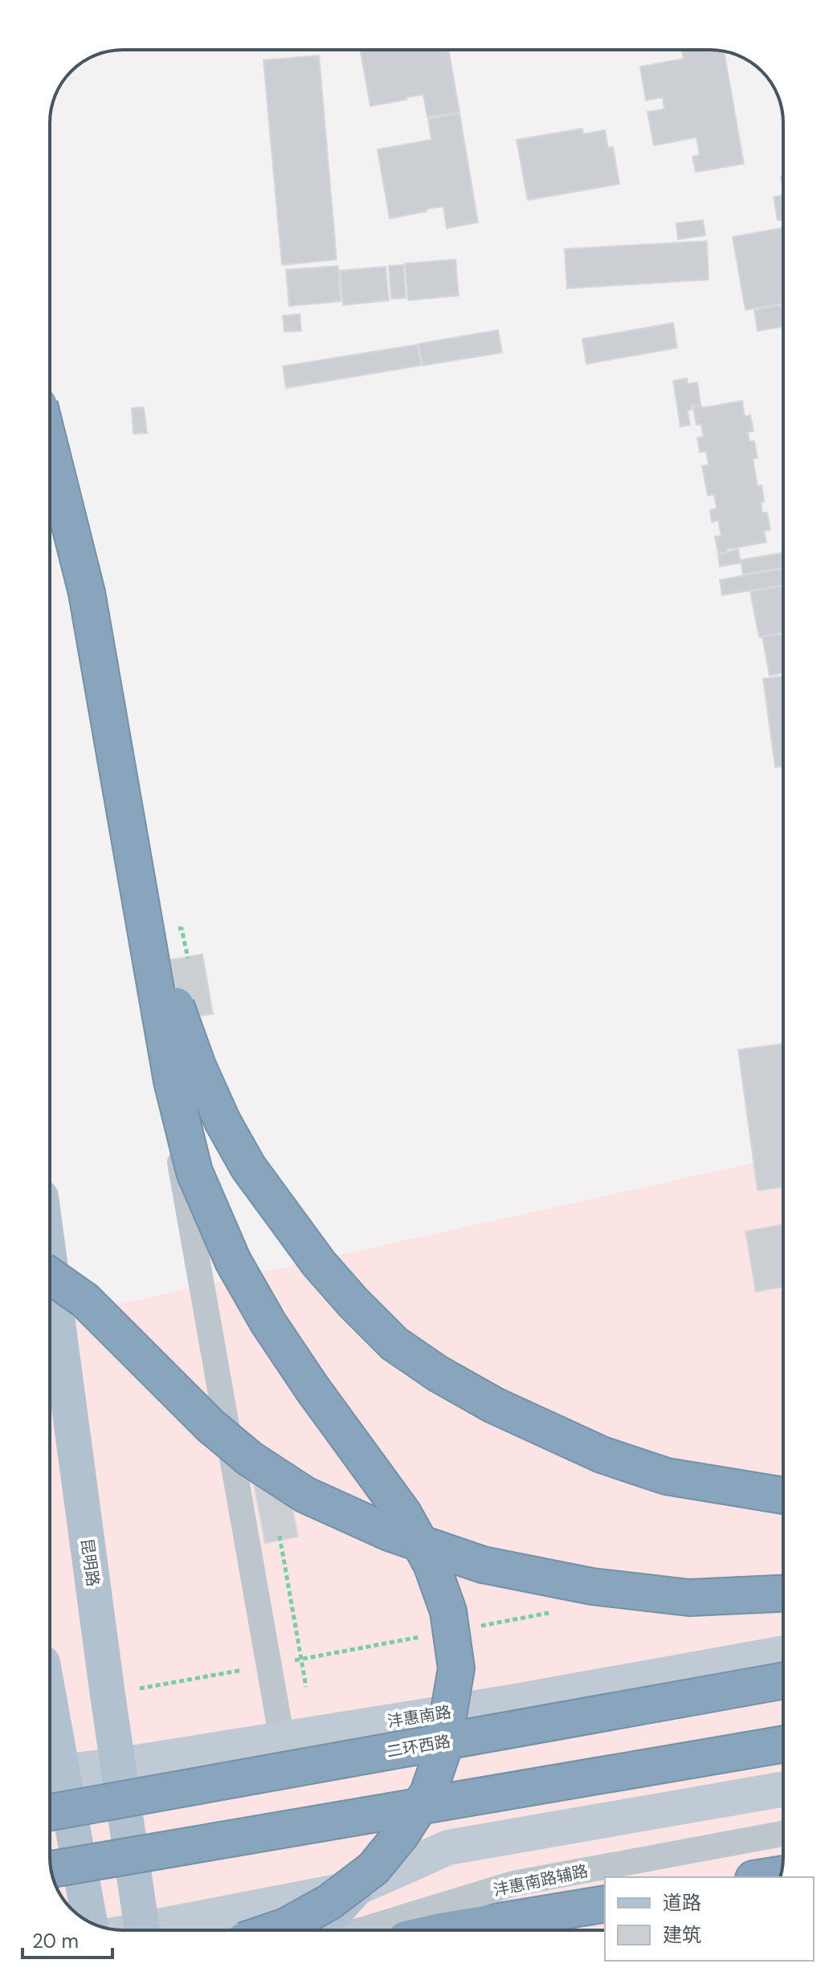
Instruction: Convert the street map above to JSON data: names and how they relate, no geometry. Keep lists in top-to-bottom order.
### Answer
{
  "streets": {
    "highway": ["二环西路"],
    "main road": ["昆明路", "沣惠南路"],
    "street": ["沣惠南路辅路"]
  },
  "crossings": [
    ["昆明路", "沣惠南路"]
  ],
  "legend": ["道路", "建筑"],
  "scale_bar": "20 m"
}
